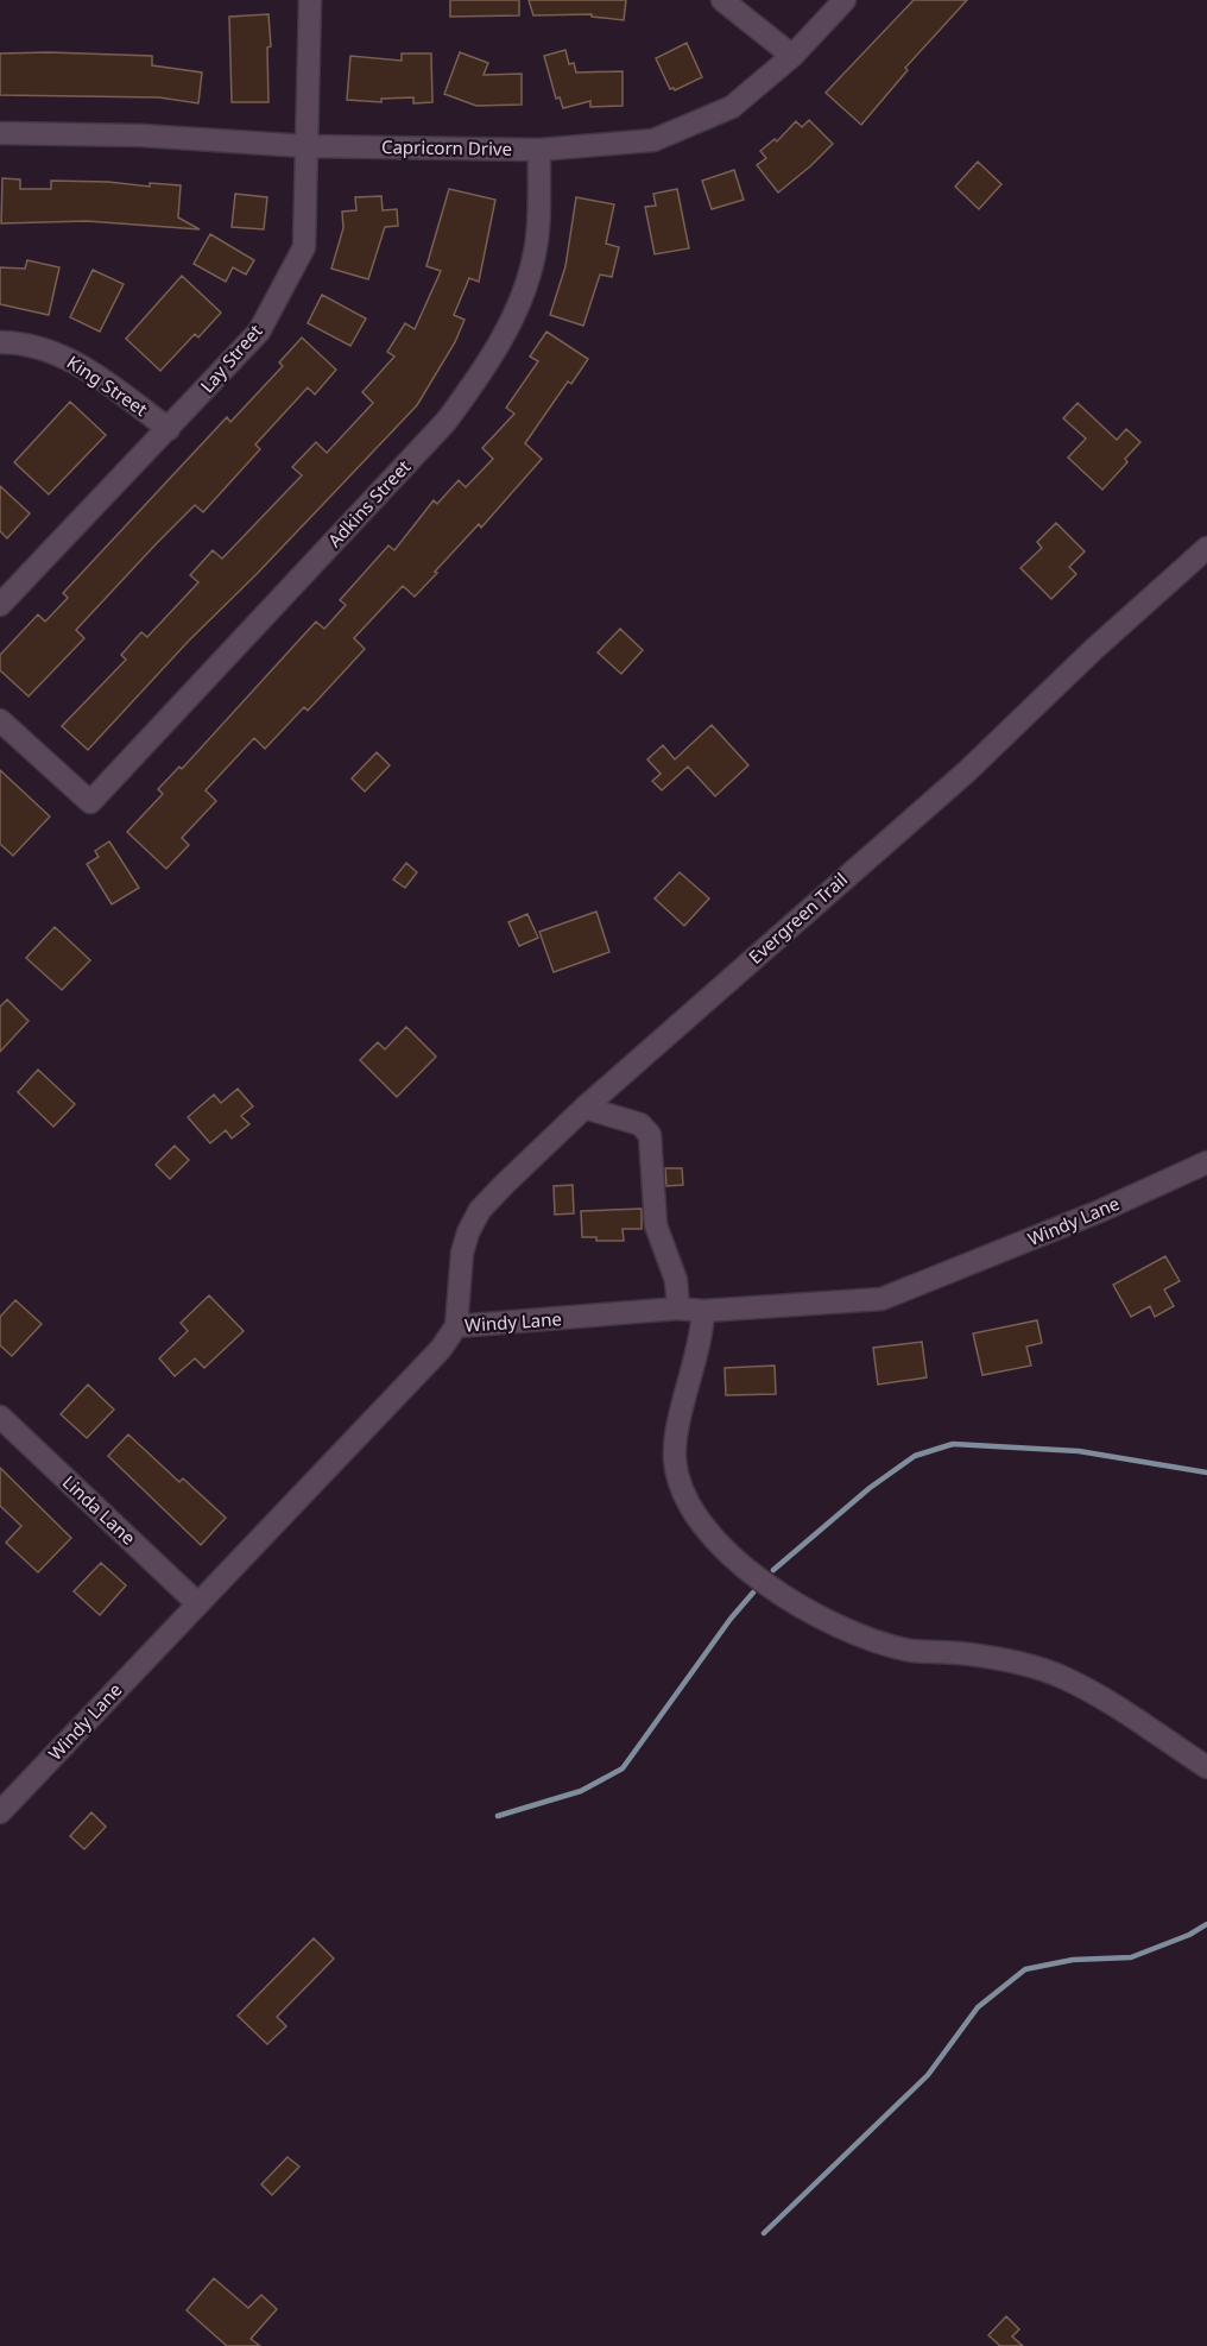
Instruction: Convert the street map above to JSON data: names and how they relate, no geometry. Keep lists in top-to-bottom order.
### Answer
{
  "streets": {
    "street": [
      "Capricorn Drive",
      "Lay Street",
      "King Street",
      "Adkins Street",
      "Evergreen Trail",
      "Windy Lane",
      "Linda Lane"
    ]
  },
  "crossings": [
    ["Capricorn Drive", "Lay Street"],
    ["Capricorn Drive", "Adkins Street"],
    ["Lay Street", "King Street"],
    ["Evergreen Trail", "Windy Lane"],
    ["Windy Lane", "Linda Lane"]
  ]
}
